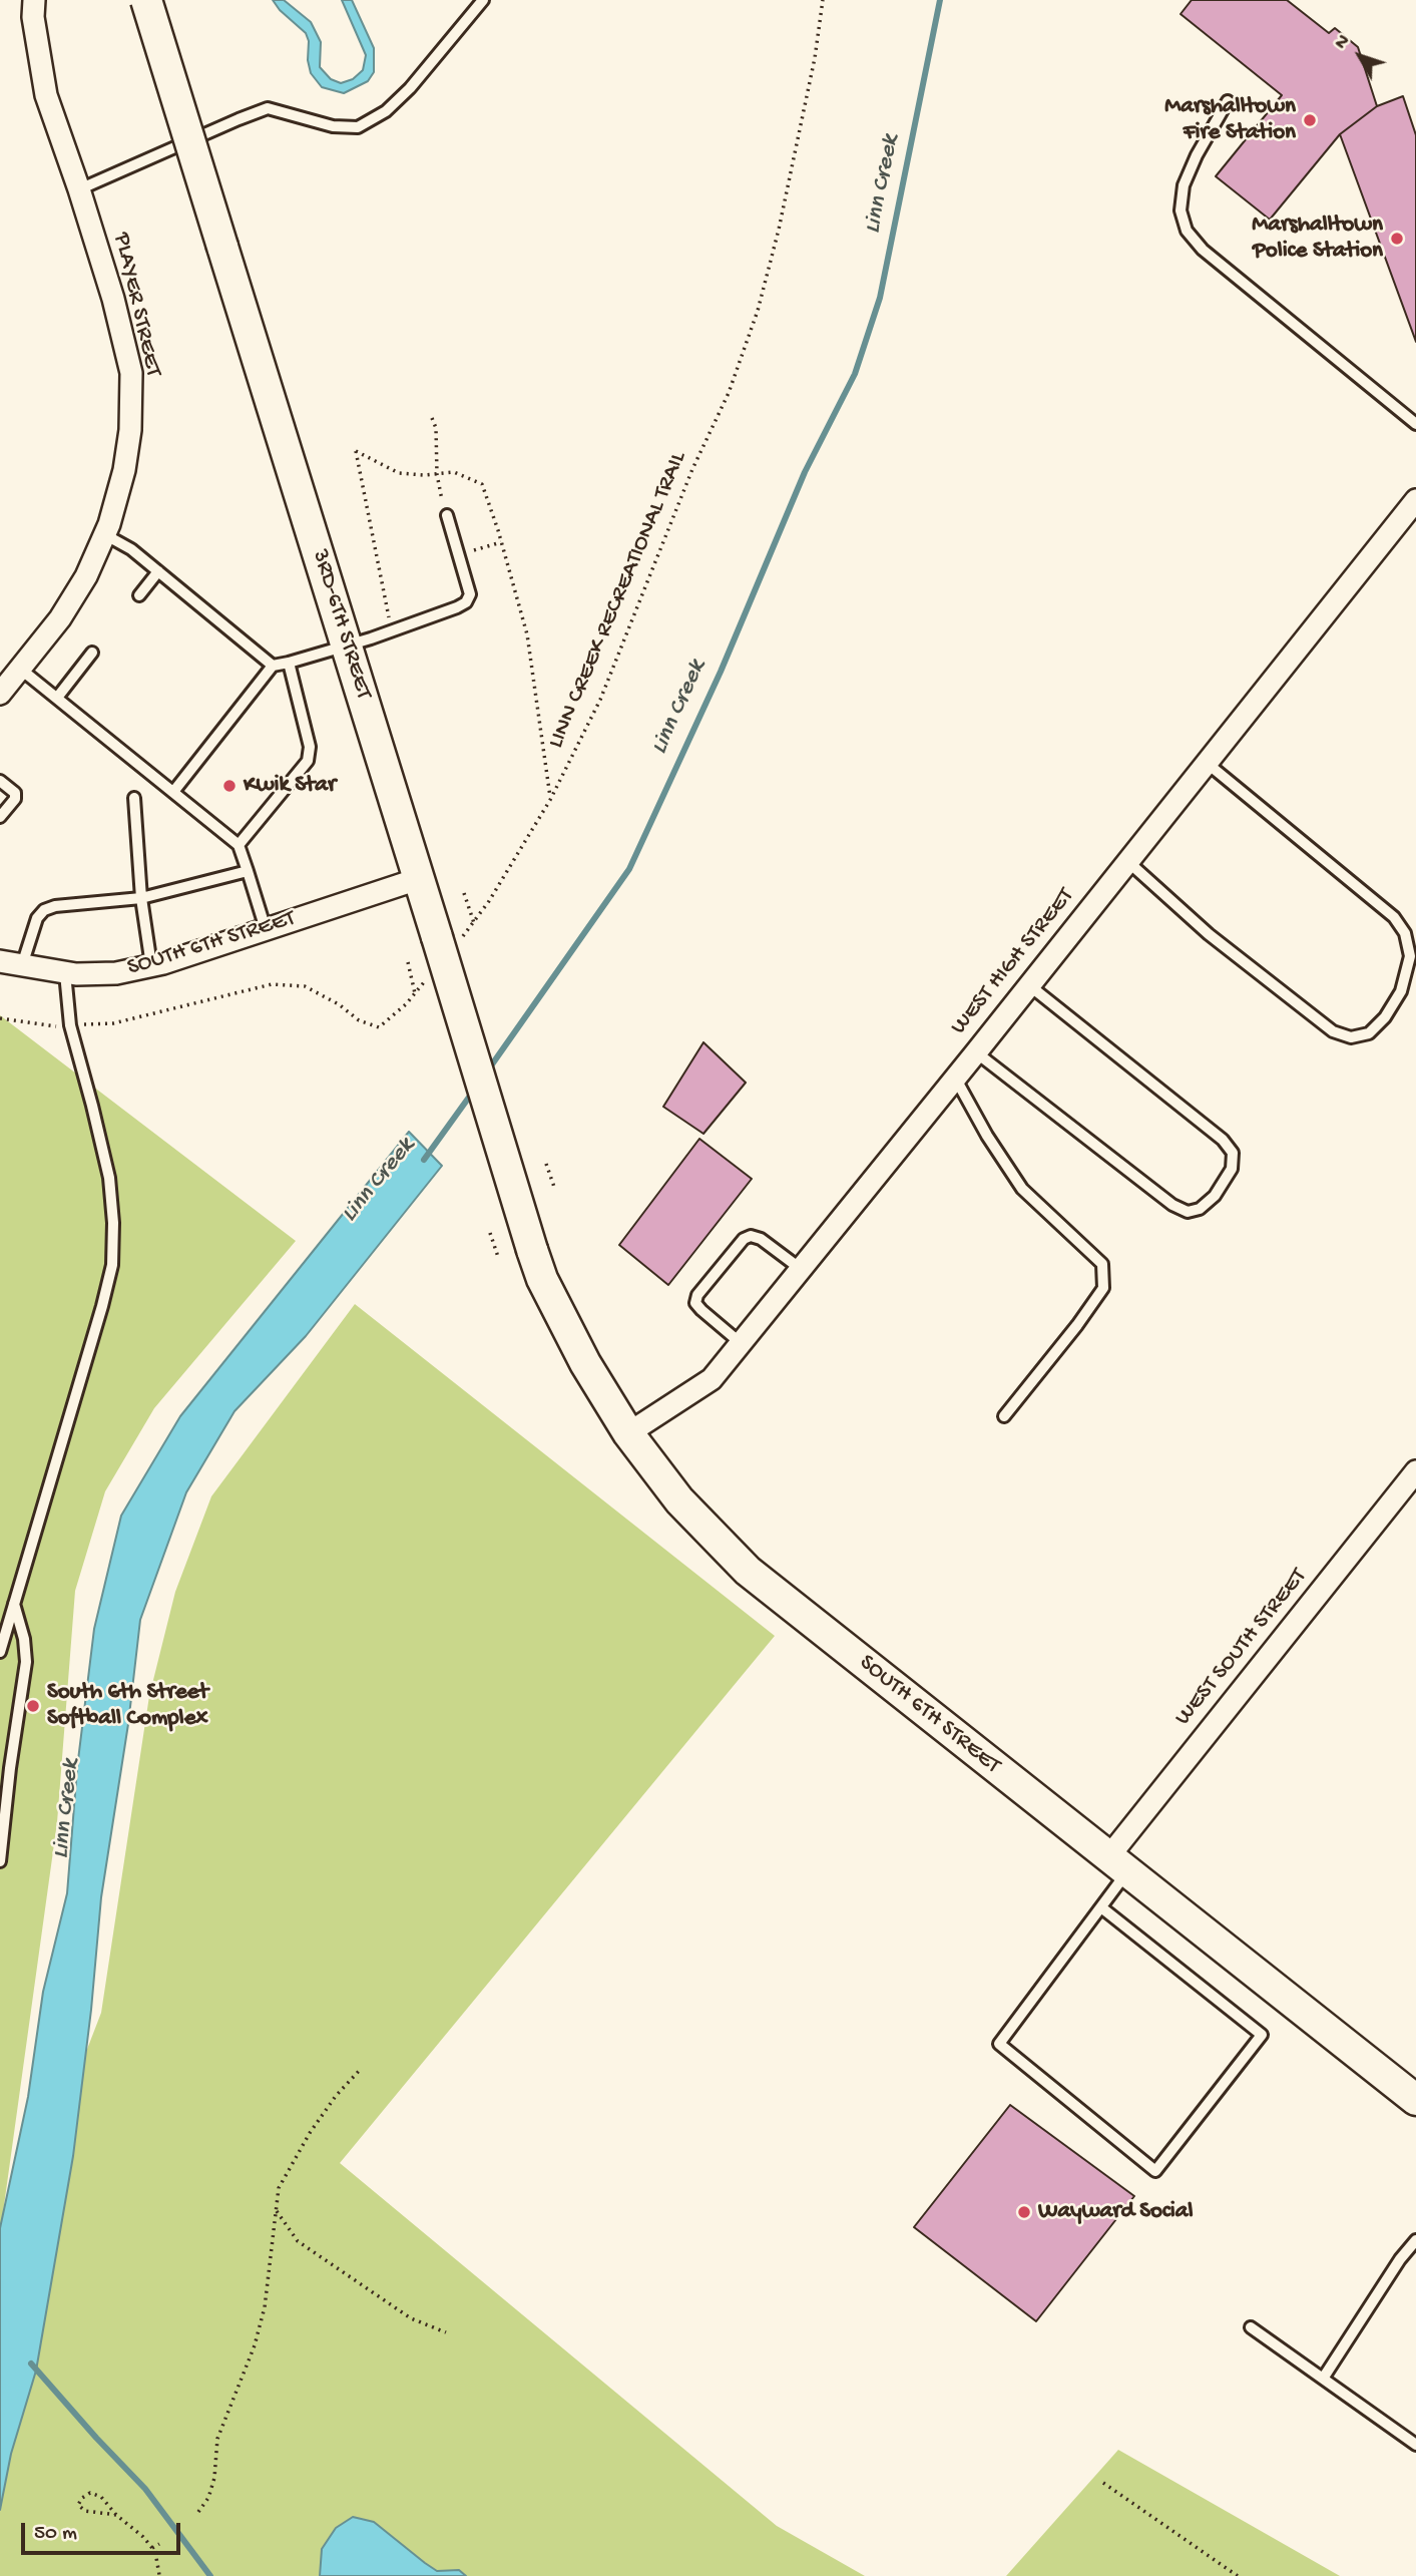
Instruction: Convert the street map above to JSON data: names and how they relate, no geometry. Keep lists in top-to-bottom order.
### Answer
{
  "streets": {
    "main road": ["3RD-6TH STREET", "SOUTH 6TH STREET"],
    "street": ["PLAYER STREET", "WEST HIGH STREET", "WEST SOUTH STREET"],
    "path": ["LINN CREEK RECREATIONAL TRAIL"]
  },
  "crossings": [
    ["LINN CREEK RECREATIONAL TRAIL", "3RD-6TH STREET"],
    ["3RD-6TH STREET", "SOUTH 6TH STREET"],
    ["SOUTH 6TH STREET", "WEST HIGH STREET"],
    ["SOUTH 6TH STREET", "WEST SOUTH STREET"]
  ],
  "water": ["Linn Creek"],
  "places": [
    "Marshalltown Fire Station",
    "Marshalltown Police Station",
    "Kwik Star",
    "South 6th Street Softball Complex",
    "Wayward Social"
  ],
  "scale_bar": "50 m",
  "north": "top left"
}
